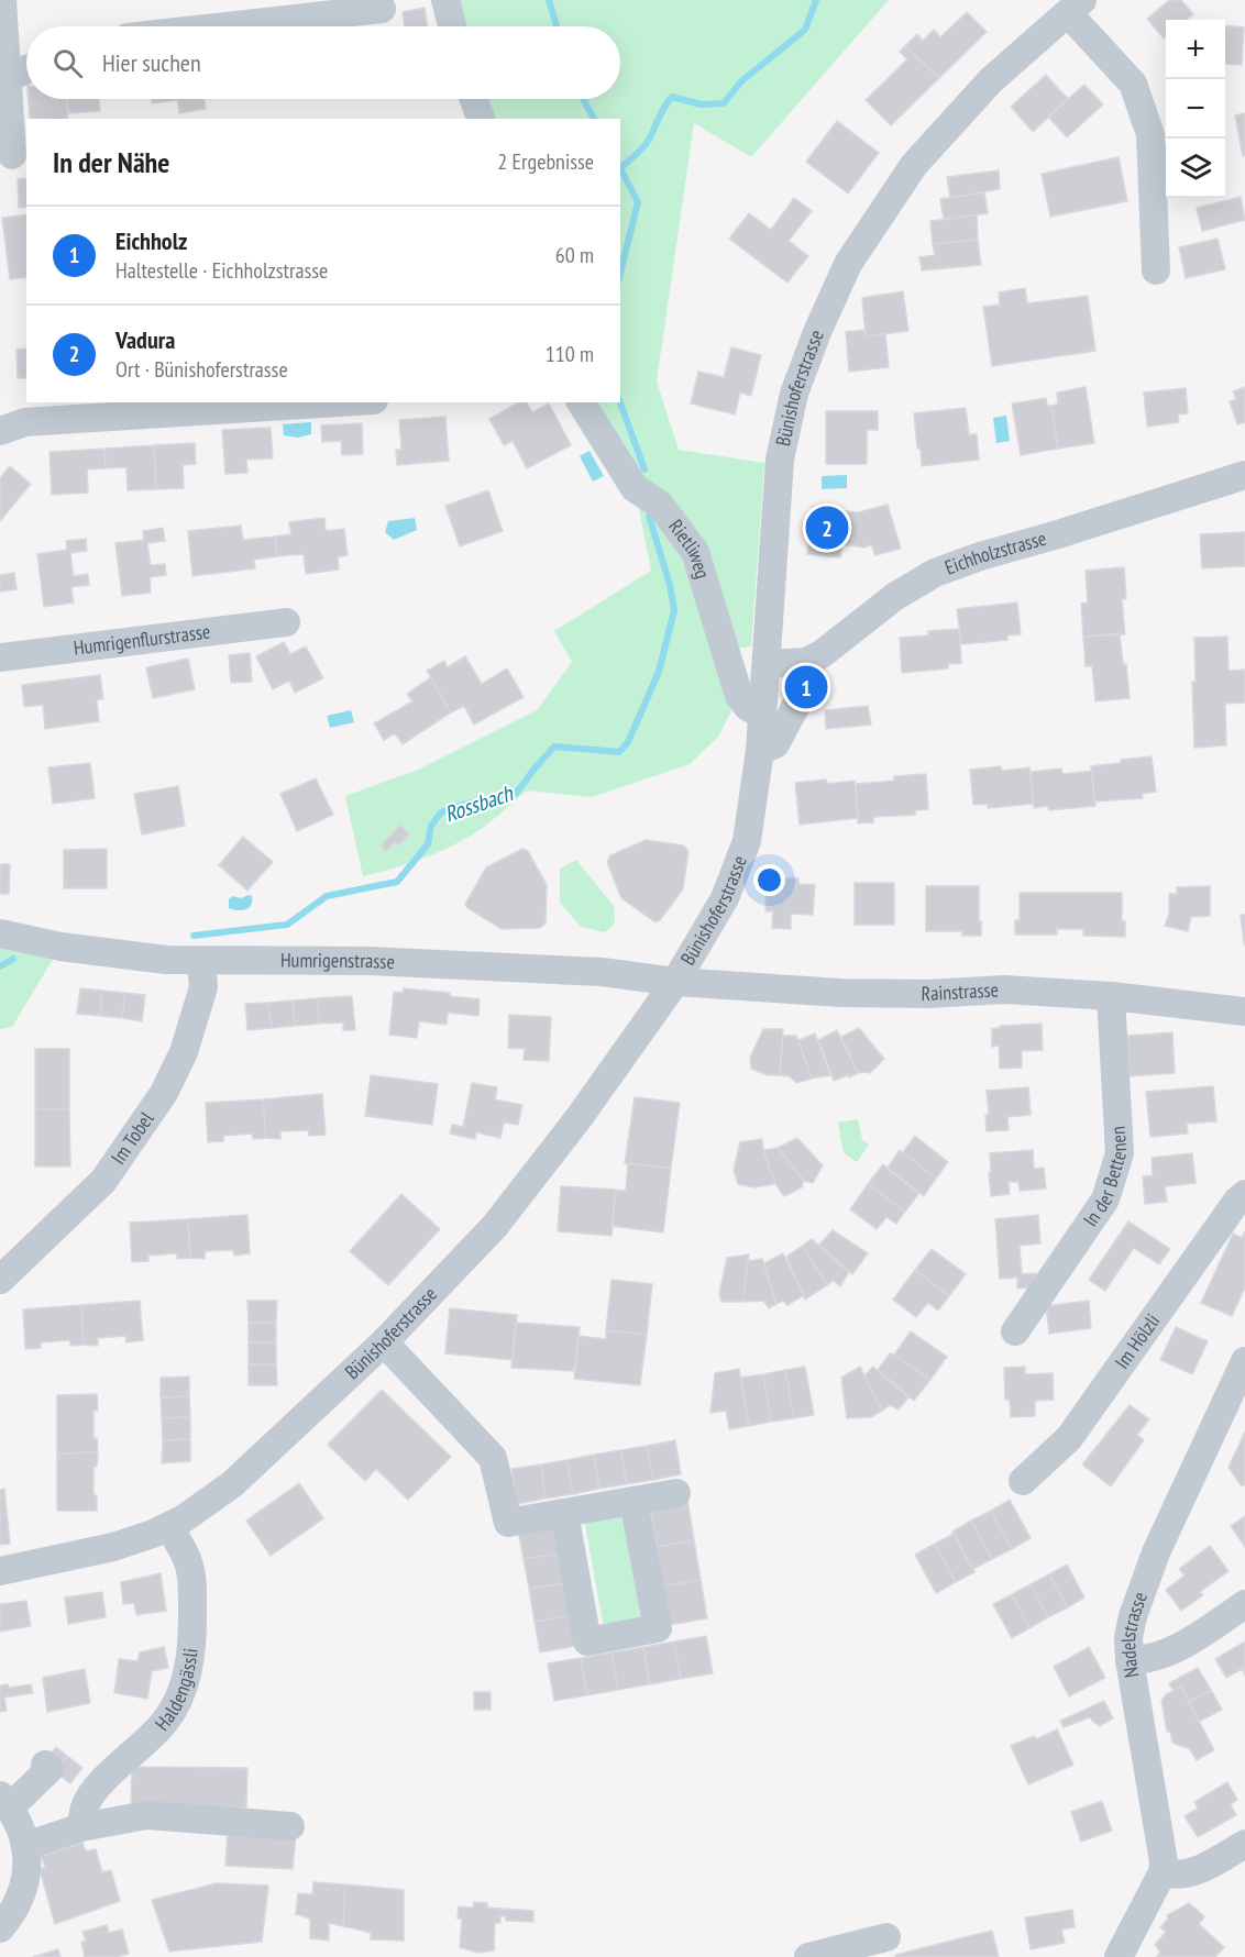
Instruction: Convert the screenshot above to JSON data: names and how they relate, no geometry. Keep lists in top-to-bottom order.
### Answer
{
  "streets": {
    "street": [
      "Bünishoferstrasse",
      "Rietliweg",
      "Eichholzstrasse",
      "Humrigenflurstrasse",
      "Humrigenstrasse",
      "Rainstrasse",
      "Im Tobel",
      "In der Bettenen",
      "Im Hölzli",
      "Nadelstrasse",
      "Haldengässli"
    ]
  },
  "crossings": [
    ["Bünishoferstrasse", "Rietliweg"],
    ["Bünishoferstrasse", "Eichholzstrasse"],
    ["Bünishoferstrasse", "Humrigenstrasse"],
    ["Bünishoferstrasse", "Rainstrasse"],
    ["Bünishoferstrasse", "Haldengässli"],
    ["Humrigenstrasse", "Rainstrasse"],
    ["Humrigenstrasse", "Im Tobel"],
    ["Rainstrasse", "In der Bettenen"]
  ],
  "water": ["Rossbach"],
  "page": {
    "map_buttons": ["+", "−"],
    "search": "Hier suchen",
    "heading": ["In der Nähe", "2 Ergebnisse"],
    "list": [
      {
        "mark": "1",
        "name": "Eichholz",
        "note": "Haltestelle · Eichholzstrasse",
        "value": "60 m"
      },
      {
        "mark": "2",
        "name": "Vadura",
        "note": "Ort · Bünishoferstrasse",
        "value": "110 m"
      }
    ],
    "pins": ["2", "1"]
  }
}
